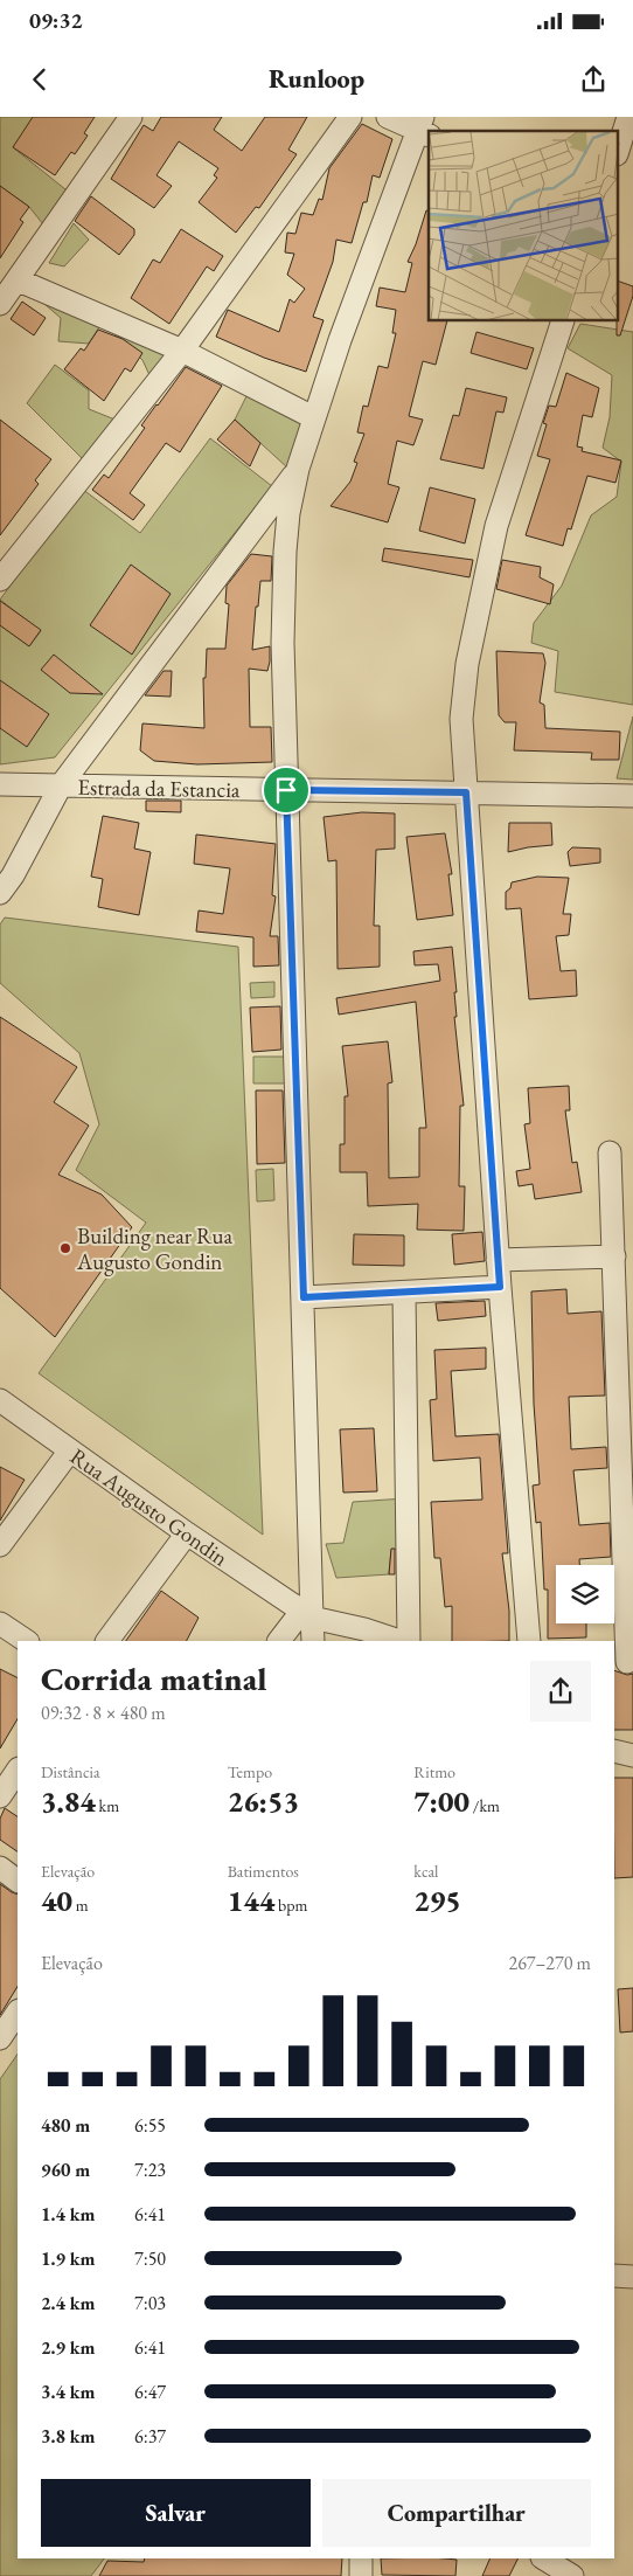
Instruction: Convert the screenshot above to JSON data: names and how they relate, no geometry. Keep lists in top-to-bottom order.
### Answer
{
  "streets": {
    "street": ["Estrada da Estancia", "Rua Augusto Gondin"]
  },
  "places": ["Building near Rua Augusto Gondin"],
  "page": {
    "status": "09:32",
    "header": "Runloop",
    "heading": ["Corrida matinal", "09:32 · 8 × 480 m"],
    "stats": [
      ["Distância", "3.84 km"],
      ["Tempo", "26:53"],
      ["Ritmo", "7:00 /km"],
      ["Elevação", "40 m"],
      ["Batimentos", "144 bpm"],
      ["kcal", "295"]
    ],
    "chart": ["Elevação", "267–270 m"],
    "list": [
      {
        "name": "480 m",
        "note": "6:55"
      },
      {
        "name": "960 m",
        "note": "7:23"
      },
      {
        "name": "1.4 km",
        "note": "6:41"
      },
      {
        "name": "1.9 km",
        "note": "7:50"
      },
      {
        "name": "2.4 km",
        "note": "7:03"
      },
      {
        "name": "2.9 km",
        "note": "6:41"
      },
      {
        "name": "3.4 km",
        "note": "6:47"
      },
      {
        "name": "3.8 km",
        "note": "6:37"
      }
    ],
    "buttons": ["Salvar", "Compartilhar"]
  }
}
